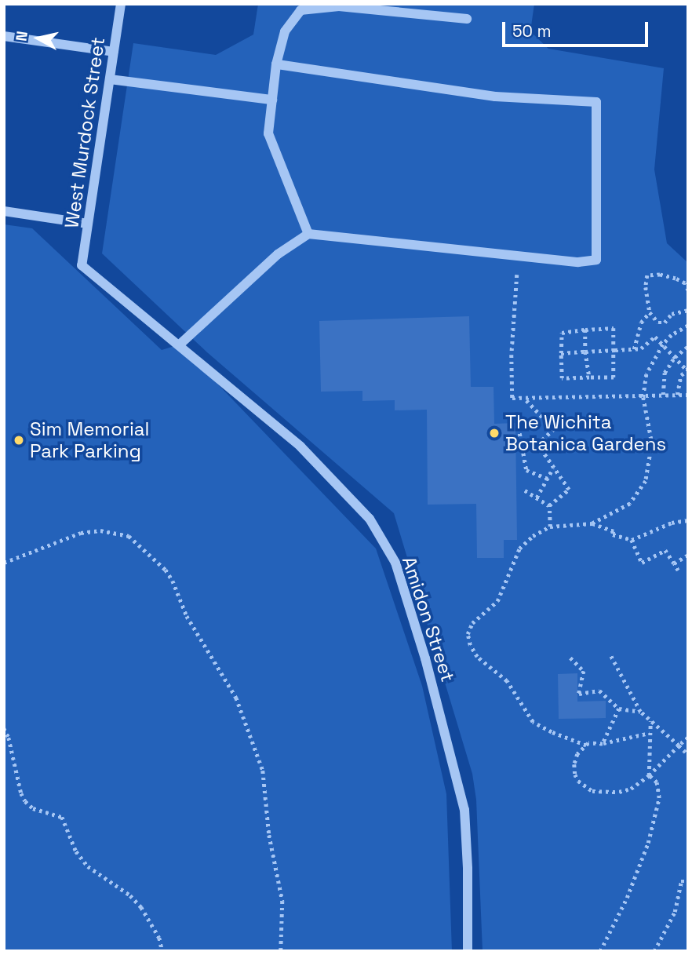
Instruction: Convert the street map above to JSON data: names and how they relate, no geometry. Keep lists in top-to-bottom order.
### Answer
{
  "streets": {
    "street": ["West Murdock Street", "Amidon Street"]
  },
  "crossings": [
    ["West Murdock Street", "Amidon Street"]
  ],
  "places": ["The Wichita Botanica Gardens", "Sim Memorial Park Parking"],
  "scale_bar": "50 m",
  "north": "left"
}
